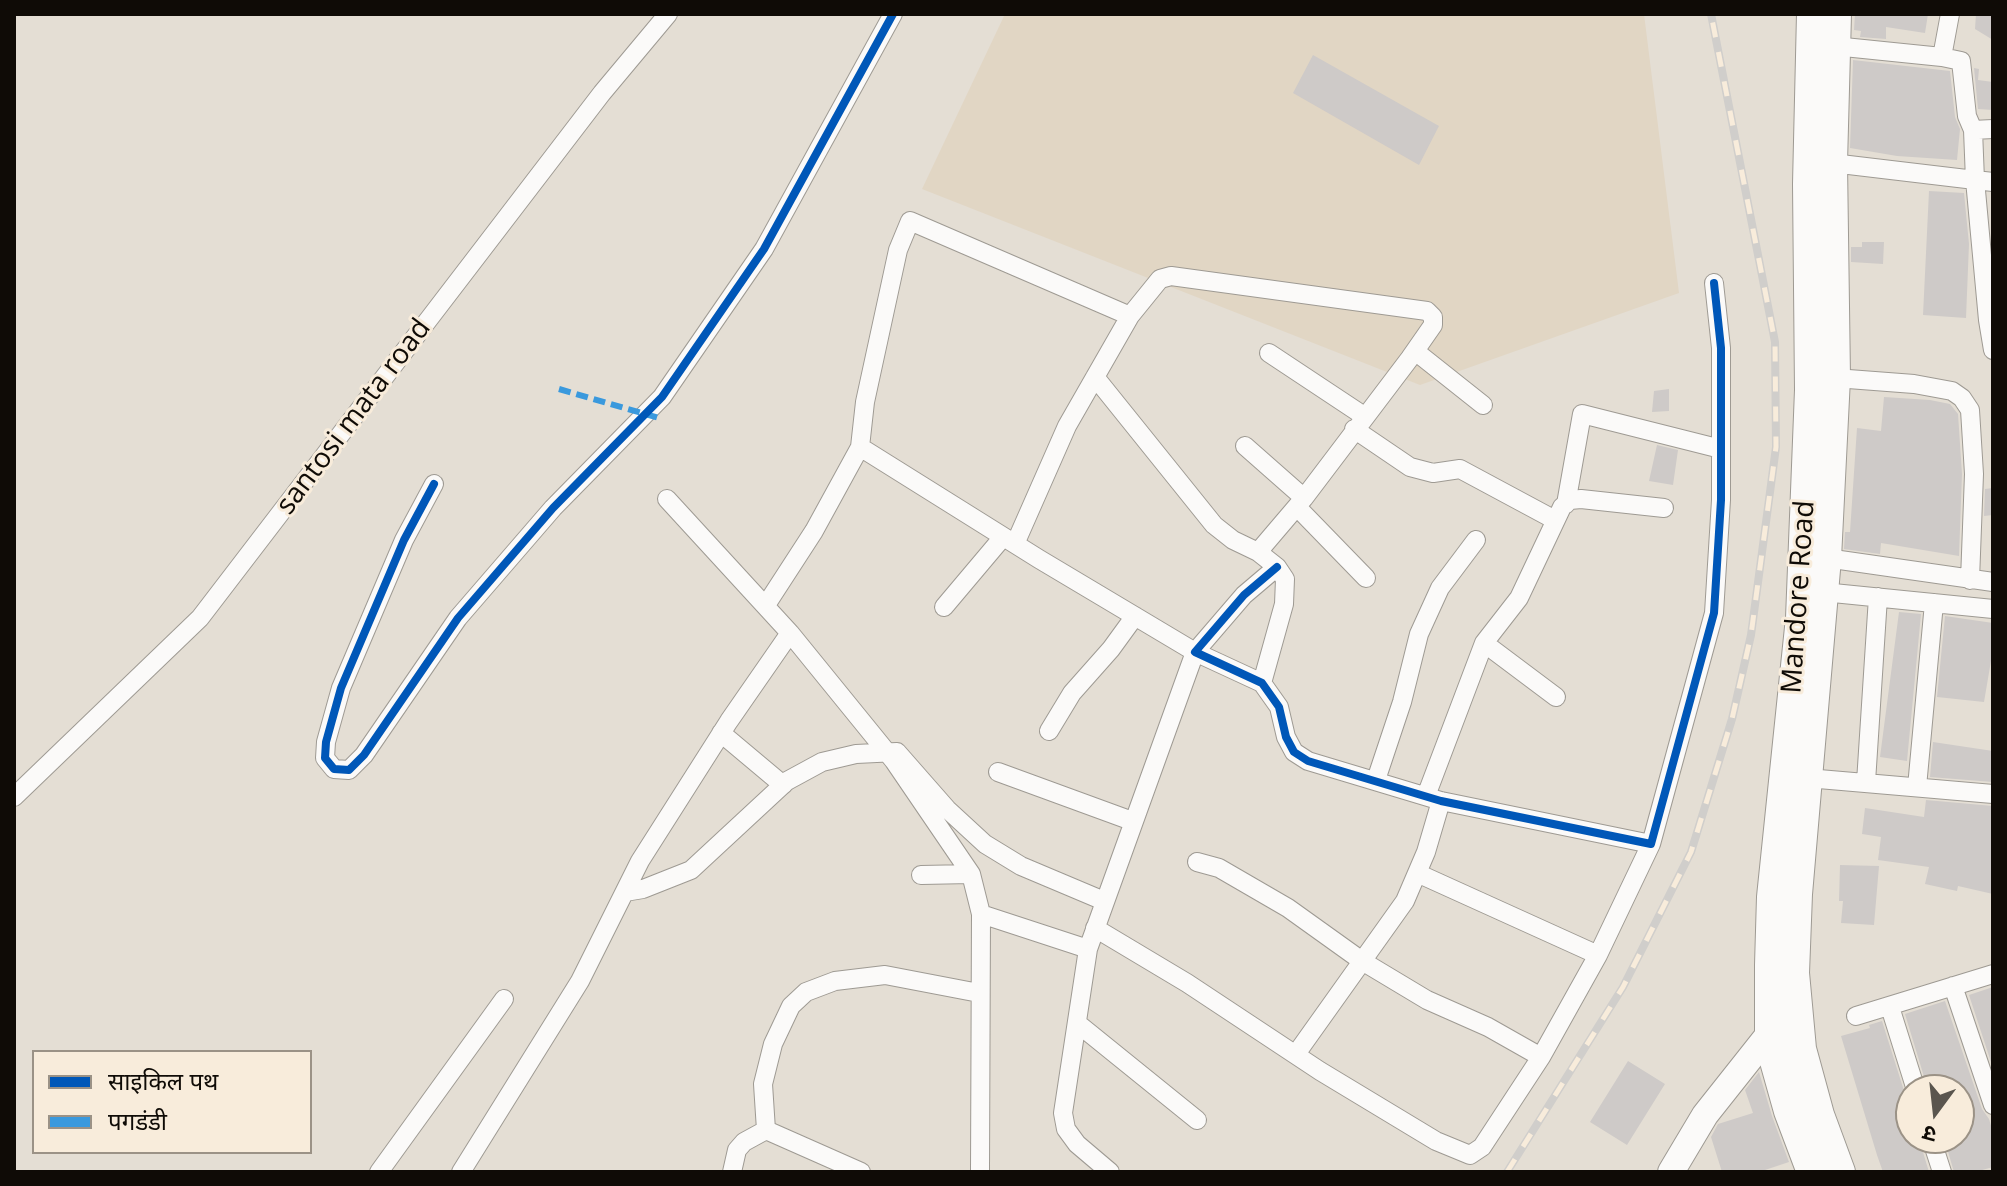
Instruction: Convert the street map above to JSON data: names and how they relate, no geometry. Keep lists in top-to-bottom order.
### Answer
{
  "streets": {
    "highway": ["Mandore Road"],
    "street": ["santosi mata road"]
  },
  "legend": ["साइकिल पथ", "पगडंडी"],
  "north": "bottom"
}
